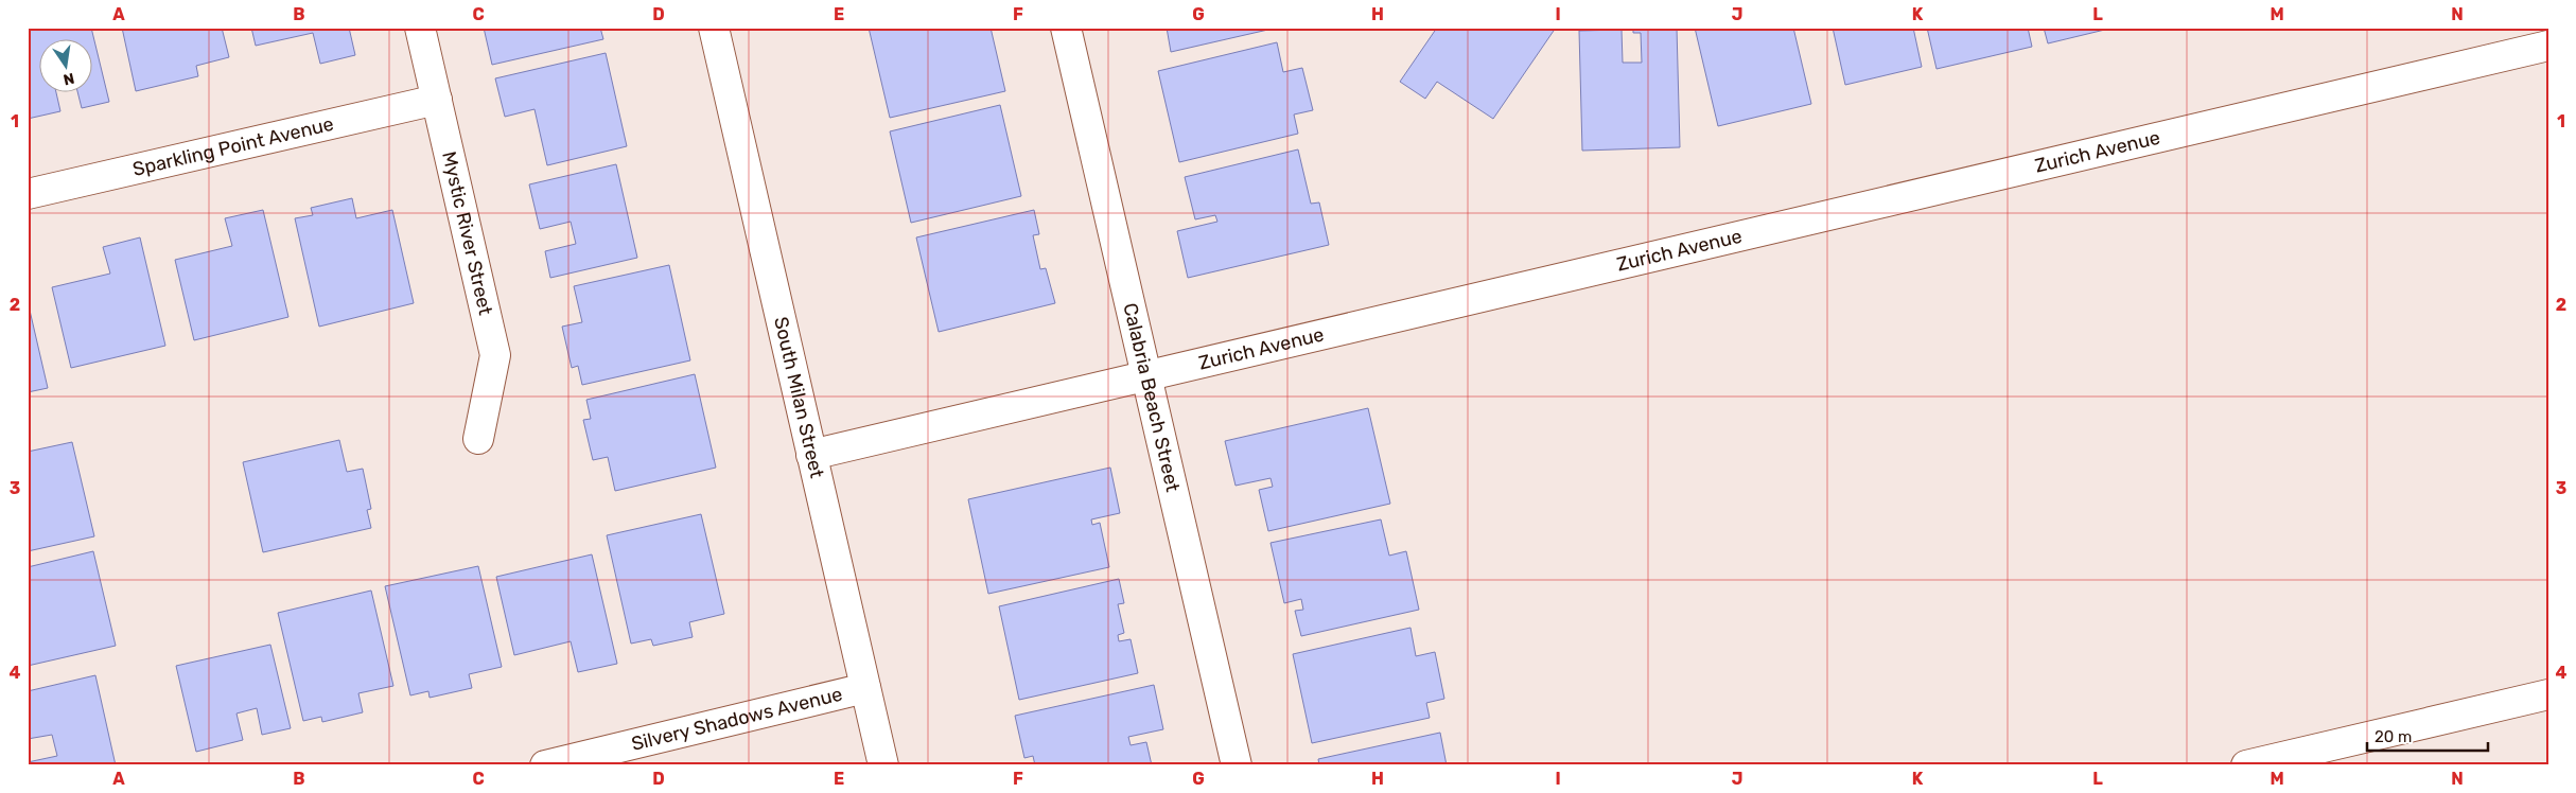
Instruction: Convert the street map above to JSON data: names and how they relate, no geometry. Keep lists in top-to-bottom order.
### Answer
{
  "streets": {
    "street": [
      "Sparkling Point Avenue",
      "Zurich Avenue",
      "Mystic River Street",
      "South Milan Street",
      "Calabria Beach Street",
      "Silvery Shadows Avenue"
    ]
  },
  "crossings": [
    ["Sparkling Point Avenue", "Mystic River Street"],
    ["Zurich Avenue", "South Milan Street"],
    ["Zurich Avenue", "Calabria Beach Street"],
    ["South Milan Street", "Silvery Shadows Avenue"]
  ],
  "scale_bar": "20 m",
  "north": "bottom",
  "grid": {
    "columns": [
      "A",
      "B",
      "C",
      "D",
      "E",
      "F",
      "G",
      "H",
      "I",
      "J",
      "K",
      "L",
      "M",
      "N"
    ],
    "rows": [
      "1",
      "2",
      "3",
      "4"
    ]
  }
}
